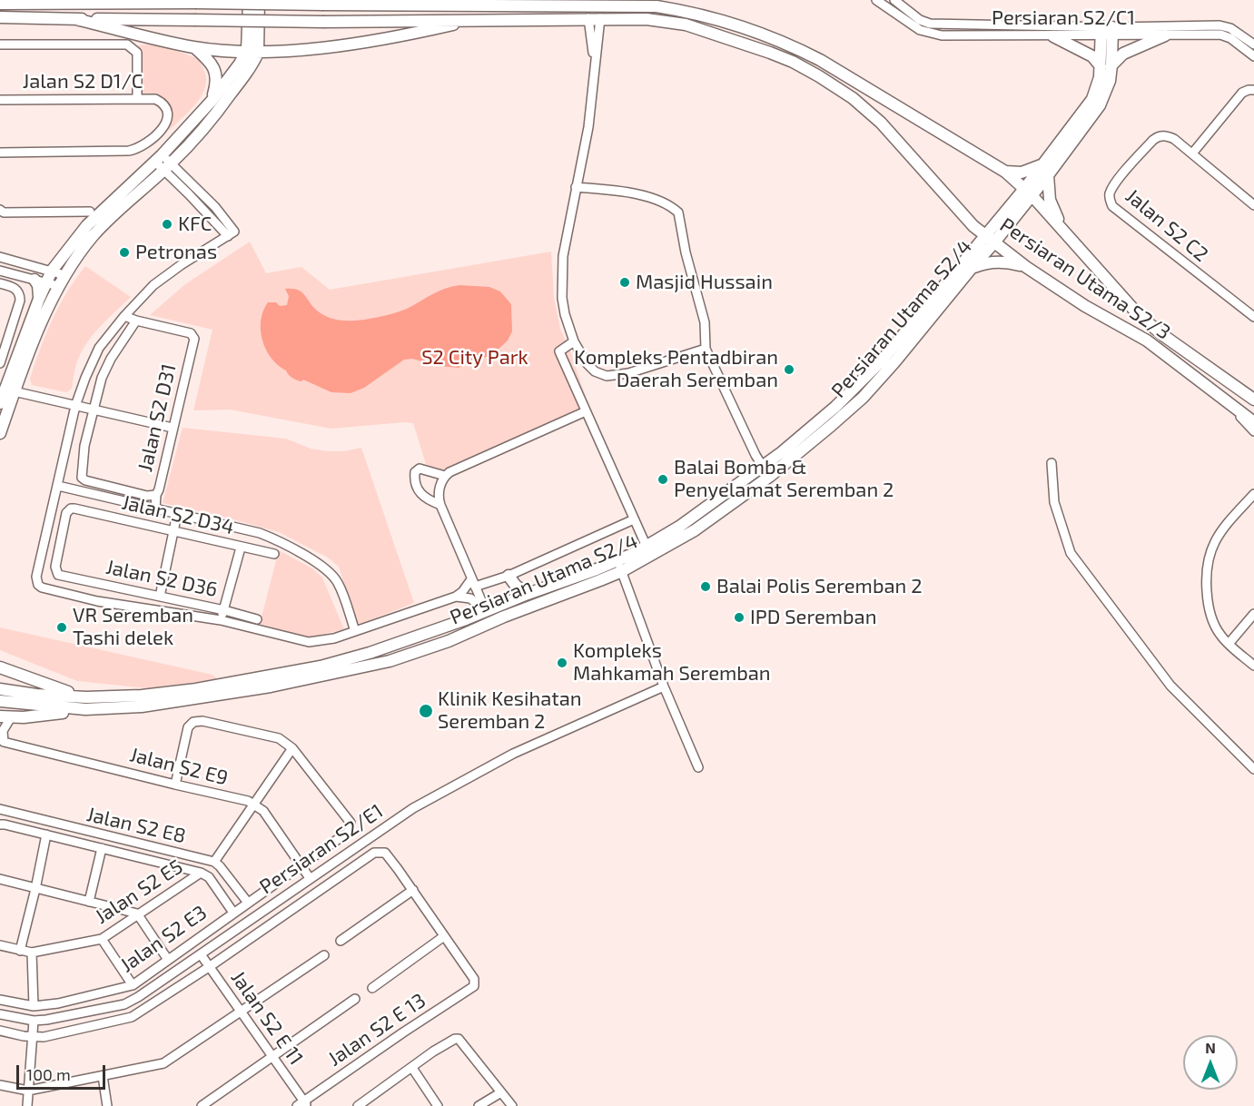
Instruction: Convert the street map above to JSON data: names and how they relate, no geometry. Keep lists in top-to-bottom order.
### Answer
{
  "streets": {
    "main road": ["Persiaran Utama S2/3", "Persiaran Utama S2/4"],
    "street": [
      "Persiaran S2/C1",
      "Jalan S2 D1/C",
      "Jalan S2 C2",
      "Jalan S2 D31",
      "Jalan S2 D34",
      "Jalan S2 D36",
      "Jalan S2 E9",
      "Jalan S2 E8",
      "Persiaran S2/E1",
      "Jalan S2 E5",
      "Jalan S2 E3",
      "Jalan S2 E 11",
      "Jalan S2 E 13"
    ]
  },
  "crossings": [
    ["Persiaran S2/C1", "Persiaran Utama S2/4"],
    ["Persiaran Utama S2/3", "Persiaran Utama S2/4"],
    ["Jalan S2 D34", "Jalan S2 D36"],
    ["Persiaran S2/E1", "Jalan S2 E 11"],
    ["Jalan S2 E 11", "Jalan S2 E 13"]
  ],
  "parks": ["S2 City Park"],
  "places": [
    "KFC",
    "Petronas",
    "Masjid Hussain",
    "Kompleks Pentadbiran Daerah Seremban",
    "Balai Bomba & Penyelamat Seremban 2",
    "Balai Polis Seremban 2",
    "IPD Seremban",
    "VR Seremban Tashi delek",
    "Kompleks Mahkamah Seremban",
    "Klinik Kesihatan Seremban 2"
  ],
  "scale_bar": "100 m",
  "north": "top"
}
